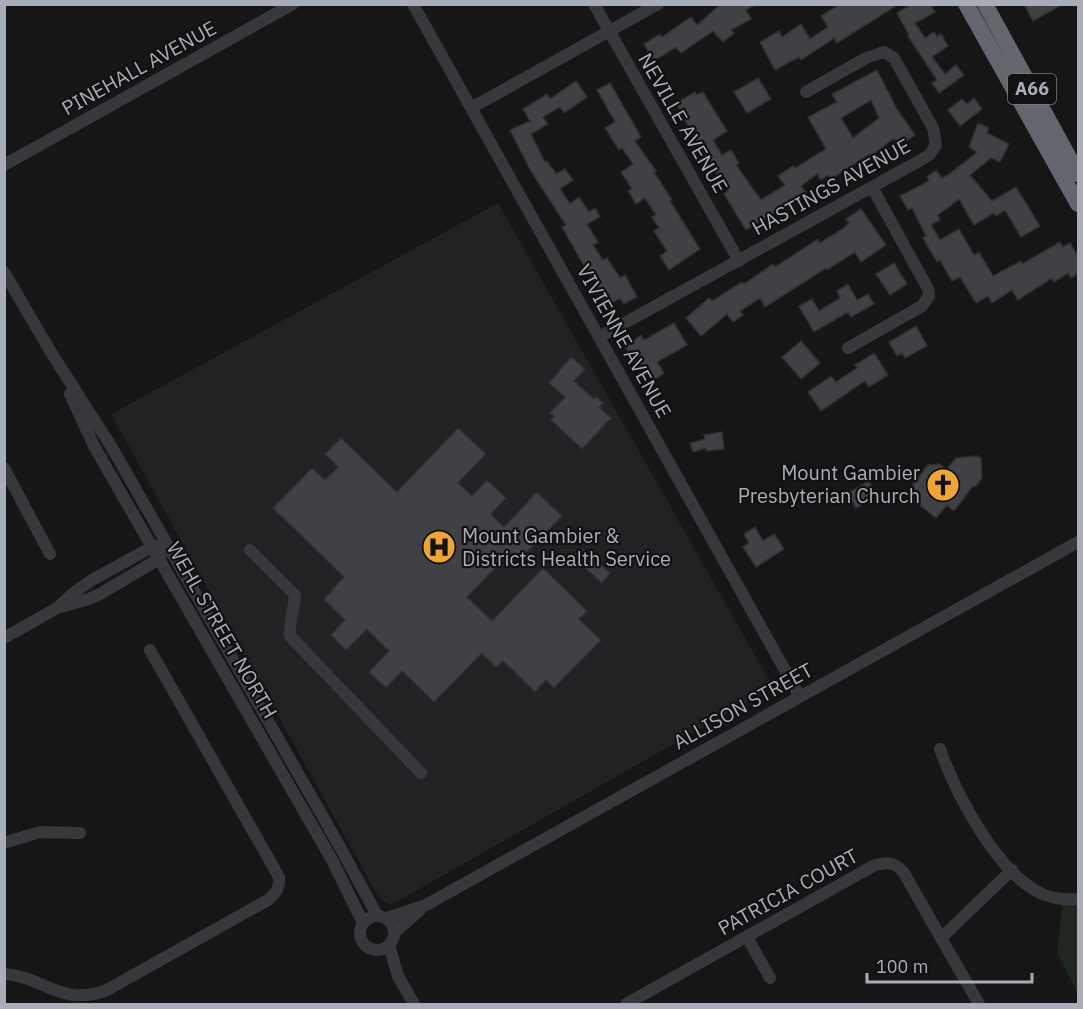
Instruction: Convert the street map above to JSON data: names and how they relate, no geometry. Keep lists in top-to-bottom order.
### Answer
{
  "streets": {
    "highway": ["A66"],
    "street": [
      "PINEHALL AVENUE",
      "NEVILLE AVENUE",
      "HASTINGS AVENUE",
      "VIVIENNE AVENUE",
      "WEHL STREET NORTH",
      "ALLISON STREET",
      "PATRICIA COURT"
    ]
  },
  "crossings": [
    ["NEVILLE AVENUE", "HASTINGS AVENUE"],
    ["HASTINGS AVENUE", "VIVIENNE AVENUE"],
    ["VIVIENNE AVENUE", "ALLISON STREET"],
    ["WEHL STREET NORTH", "ALLISON STREET"]
  ],
  "places": {
    "church": ["Mount Gambier Presbyterian Church"],
    "hospital": ["Mount Gambier & Districts Health Service"]
  },
  "scale_bar": "100 m"
}
